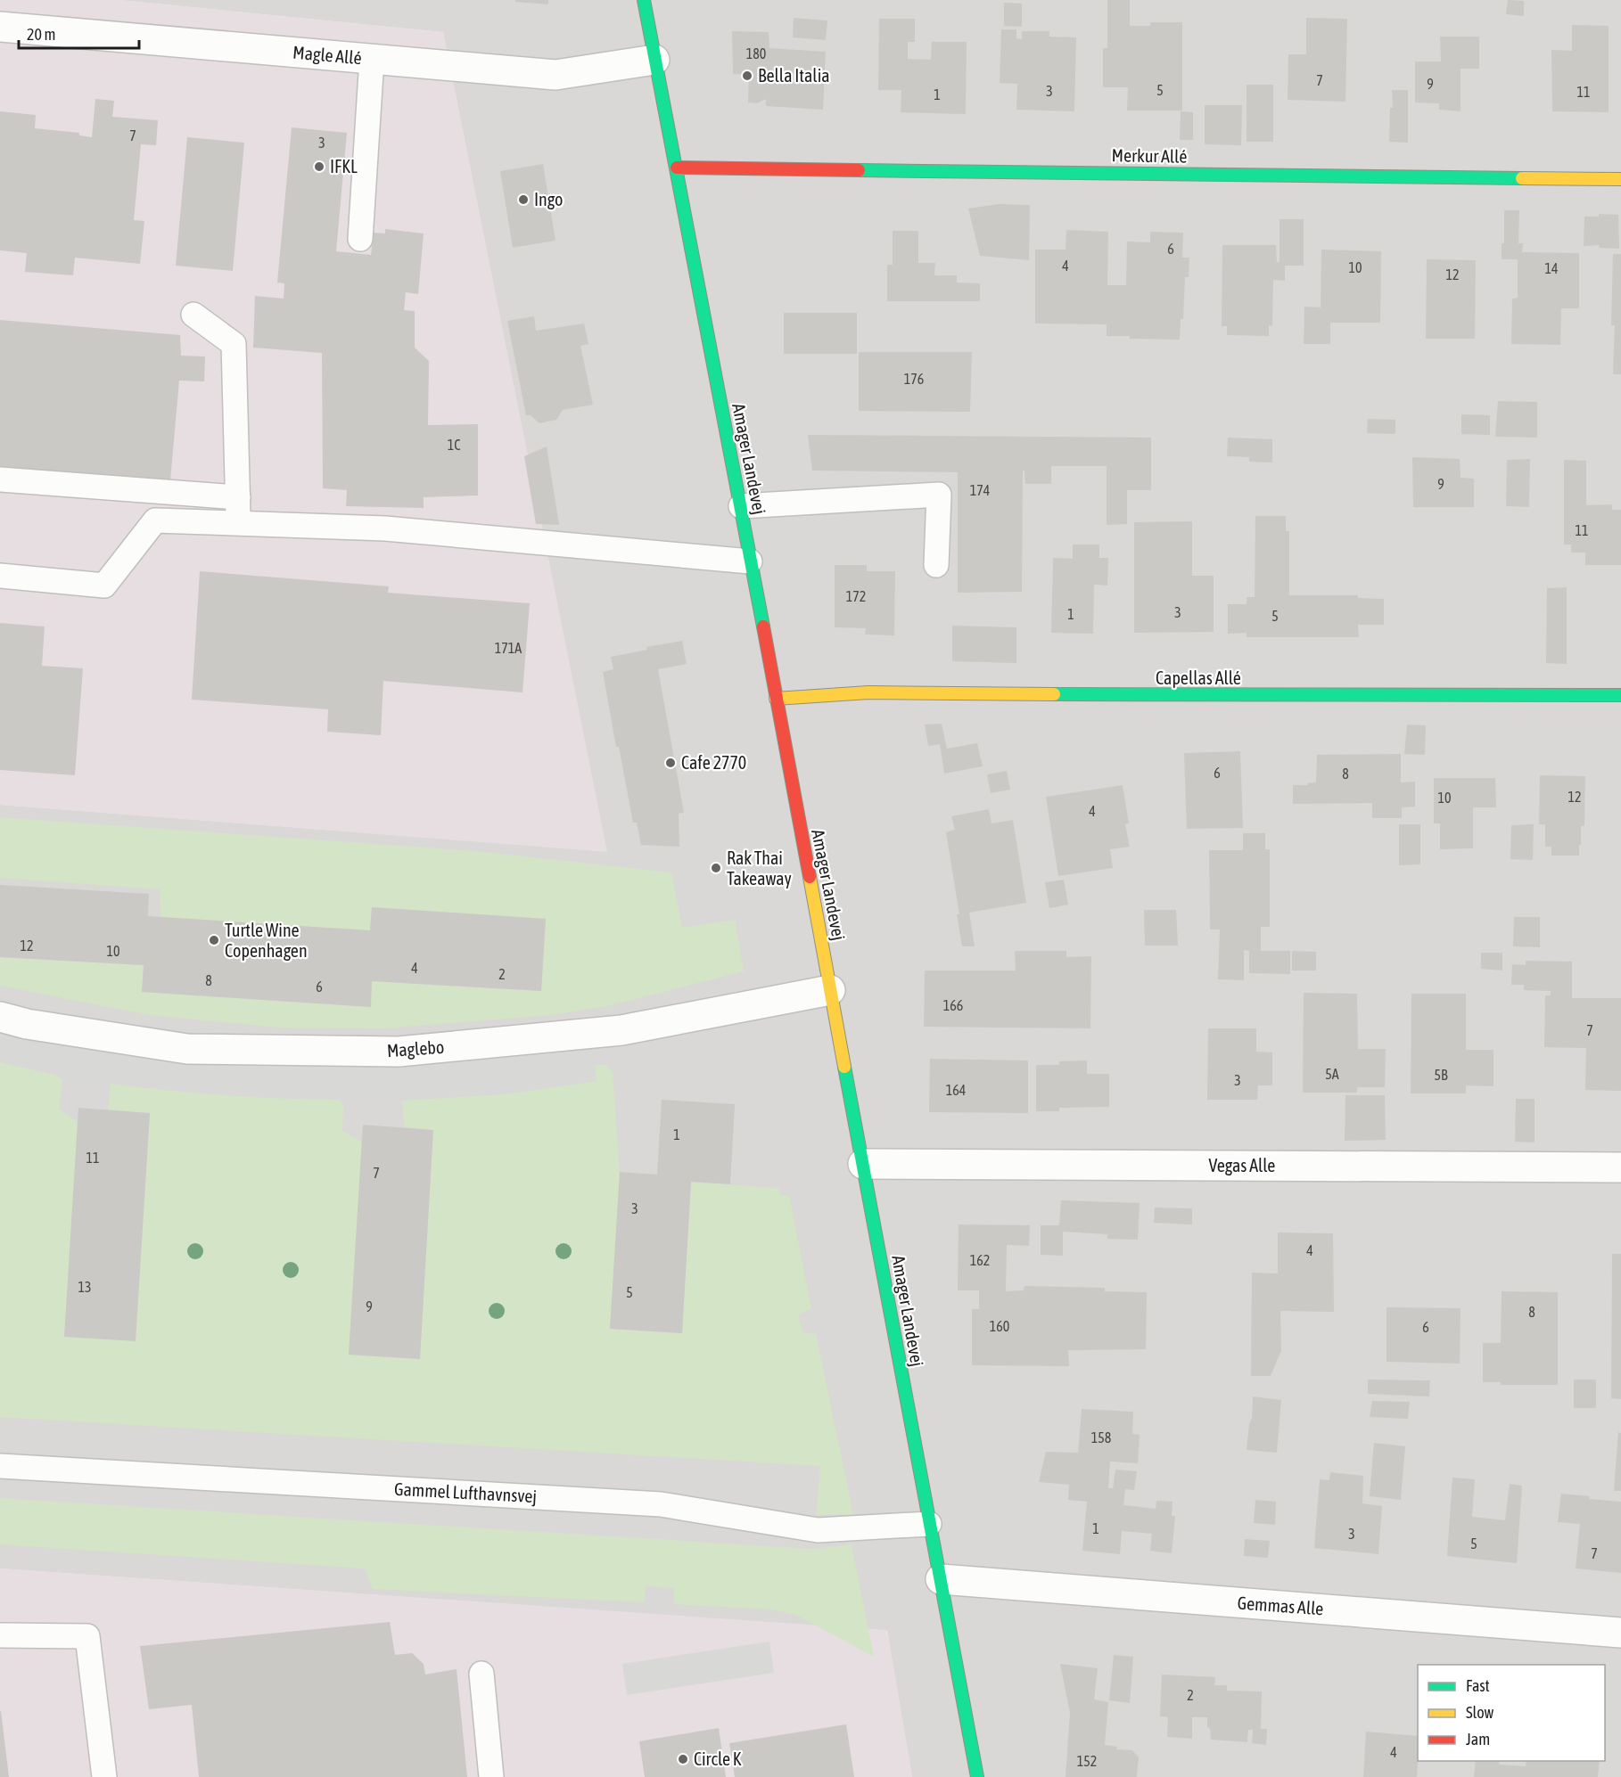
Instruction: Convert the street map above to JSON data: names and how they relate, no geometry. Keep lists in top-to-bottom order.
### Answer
{
  "streets": {
    "street": [
      "Magle Allé",
      "Merkur Allé",
      "Amager Landevej",
      "Capellas Allé",
      "Maglebo",
      "Vegas Alle",
      "Gemmas Alle"
    ],
    "lane": ["Gammel Lufthavnsvej"]
  },
  "crossings": [
    ["Magle Allé", "Amager Landevej"],
    ["Merkur Allé", "Amager Landevej"],
    ["Amager Landevej", "Capellas Allé"],
    ["Amager Landevej", "Maglebo"],
    ["Amager Landevej", "Vegas Alle"],
    ["Amager Landevej", "Gammel Lufthavnsvej"],
    ["Amager Landevej", "Gemmas Alle"]
  ],
  "places": [
    "Bella Italia",
    "IFKL",
    "Ingo",
    "Cafe 2770",
    "Rak Thai Takeaway",
    "Turtle Wine Copenhagen",
    "Circle K"
  ],
  "house_numbers": [
    "180",
    "7",
    "9",
    "5",
    "3",
    "11",
    "1",
    "7",
    "3",
    "6",
    "4",
    "10",
    "14",
    "12",
    "176",
    "1C",
    "9",
    "174",
    "11",
    "172",
    "3",
    "1",
    "5",
    "171A",
    "6",
    "8",
    "12",
    "10",
    "4",
    "12",
    "10",
    "4",
    "2",
    "8",
    "6",
    "166",
    "7",
    "5A",
    "5B",
    "3",
    "164",
    "1",
    "11",
    "7",
    "3",
    "4",
    "162",
    "13",
    "5",
    "9",
    "8",
    "160",
    "6",
    "158",
    "1",
    "3",
    "5",
    "7",
    "2",
    "4",
    "152"
  ],
  "legend": ["Fast", "Slow", "Jam"],
  "scale_bar": "20 m"
}
